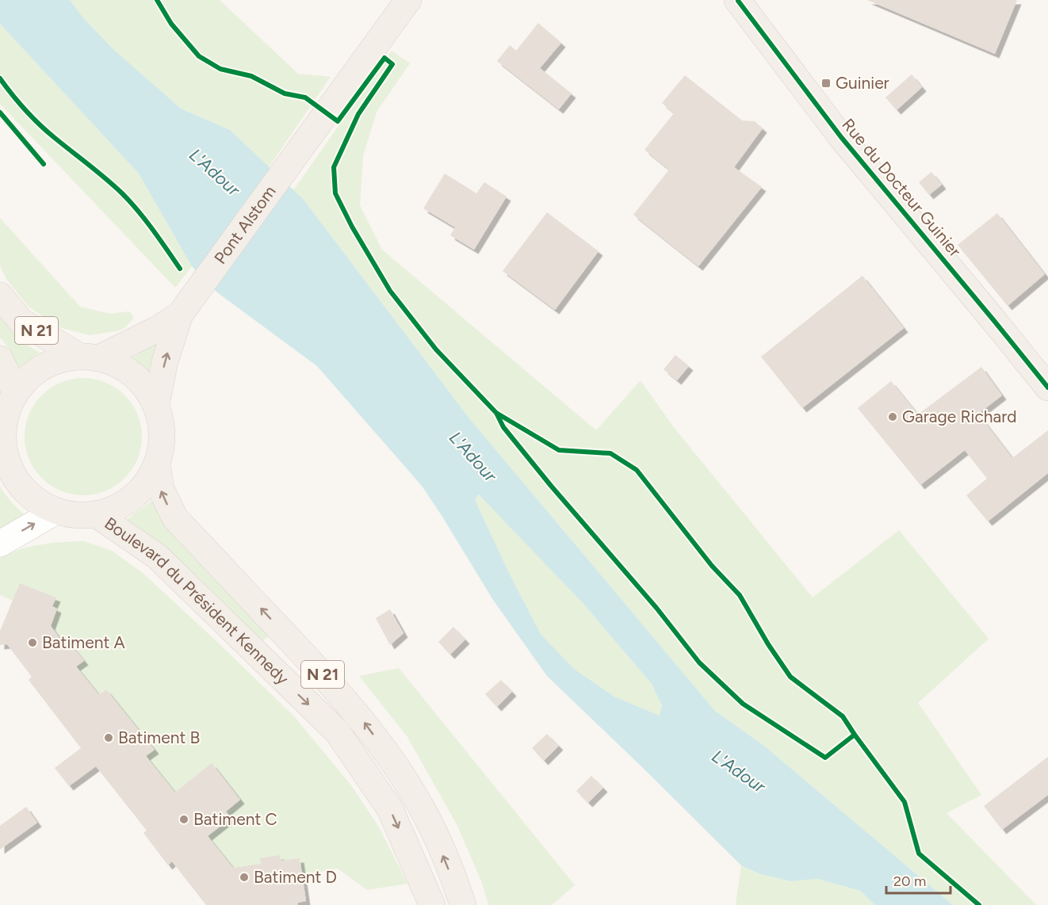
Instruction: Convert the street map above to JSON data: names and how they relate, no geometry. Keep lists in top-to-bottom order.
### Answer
{
  "streets": {
    "main road": [
      "Rue du Docteur Guinier",
      "Pont Alstom",
      "N 21",
      "Boulevard du Président Kennedy"
    ]
  },
  "crossings": [
    ["N 21", "Boulevard du Président Kennedy"]
  ],
  "water": ["L'Adour"],
  "places": {
    "transit": ["Guinier"],
    "other": [
      "Garage Richard",
      "Batiment A",
      "Batiment B",
      "Batiment C",
      "Batiment D"
    ]
  },
  "scale_bar": "20 m"
}
